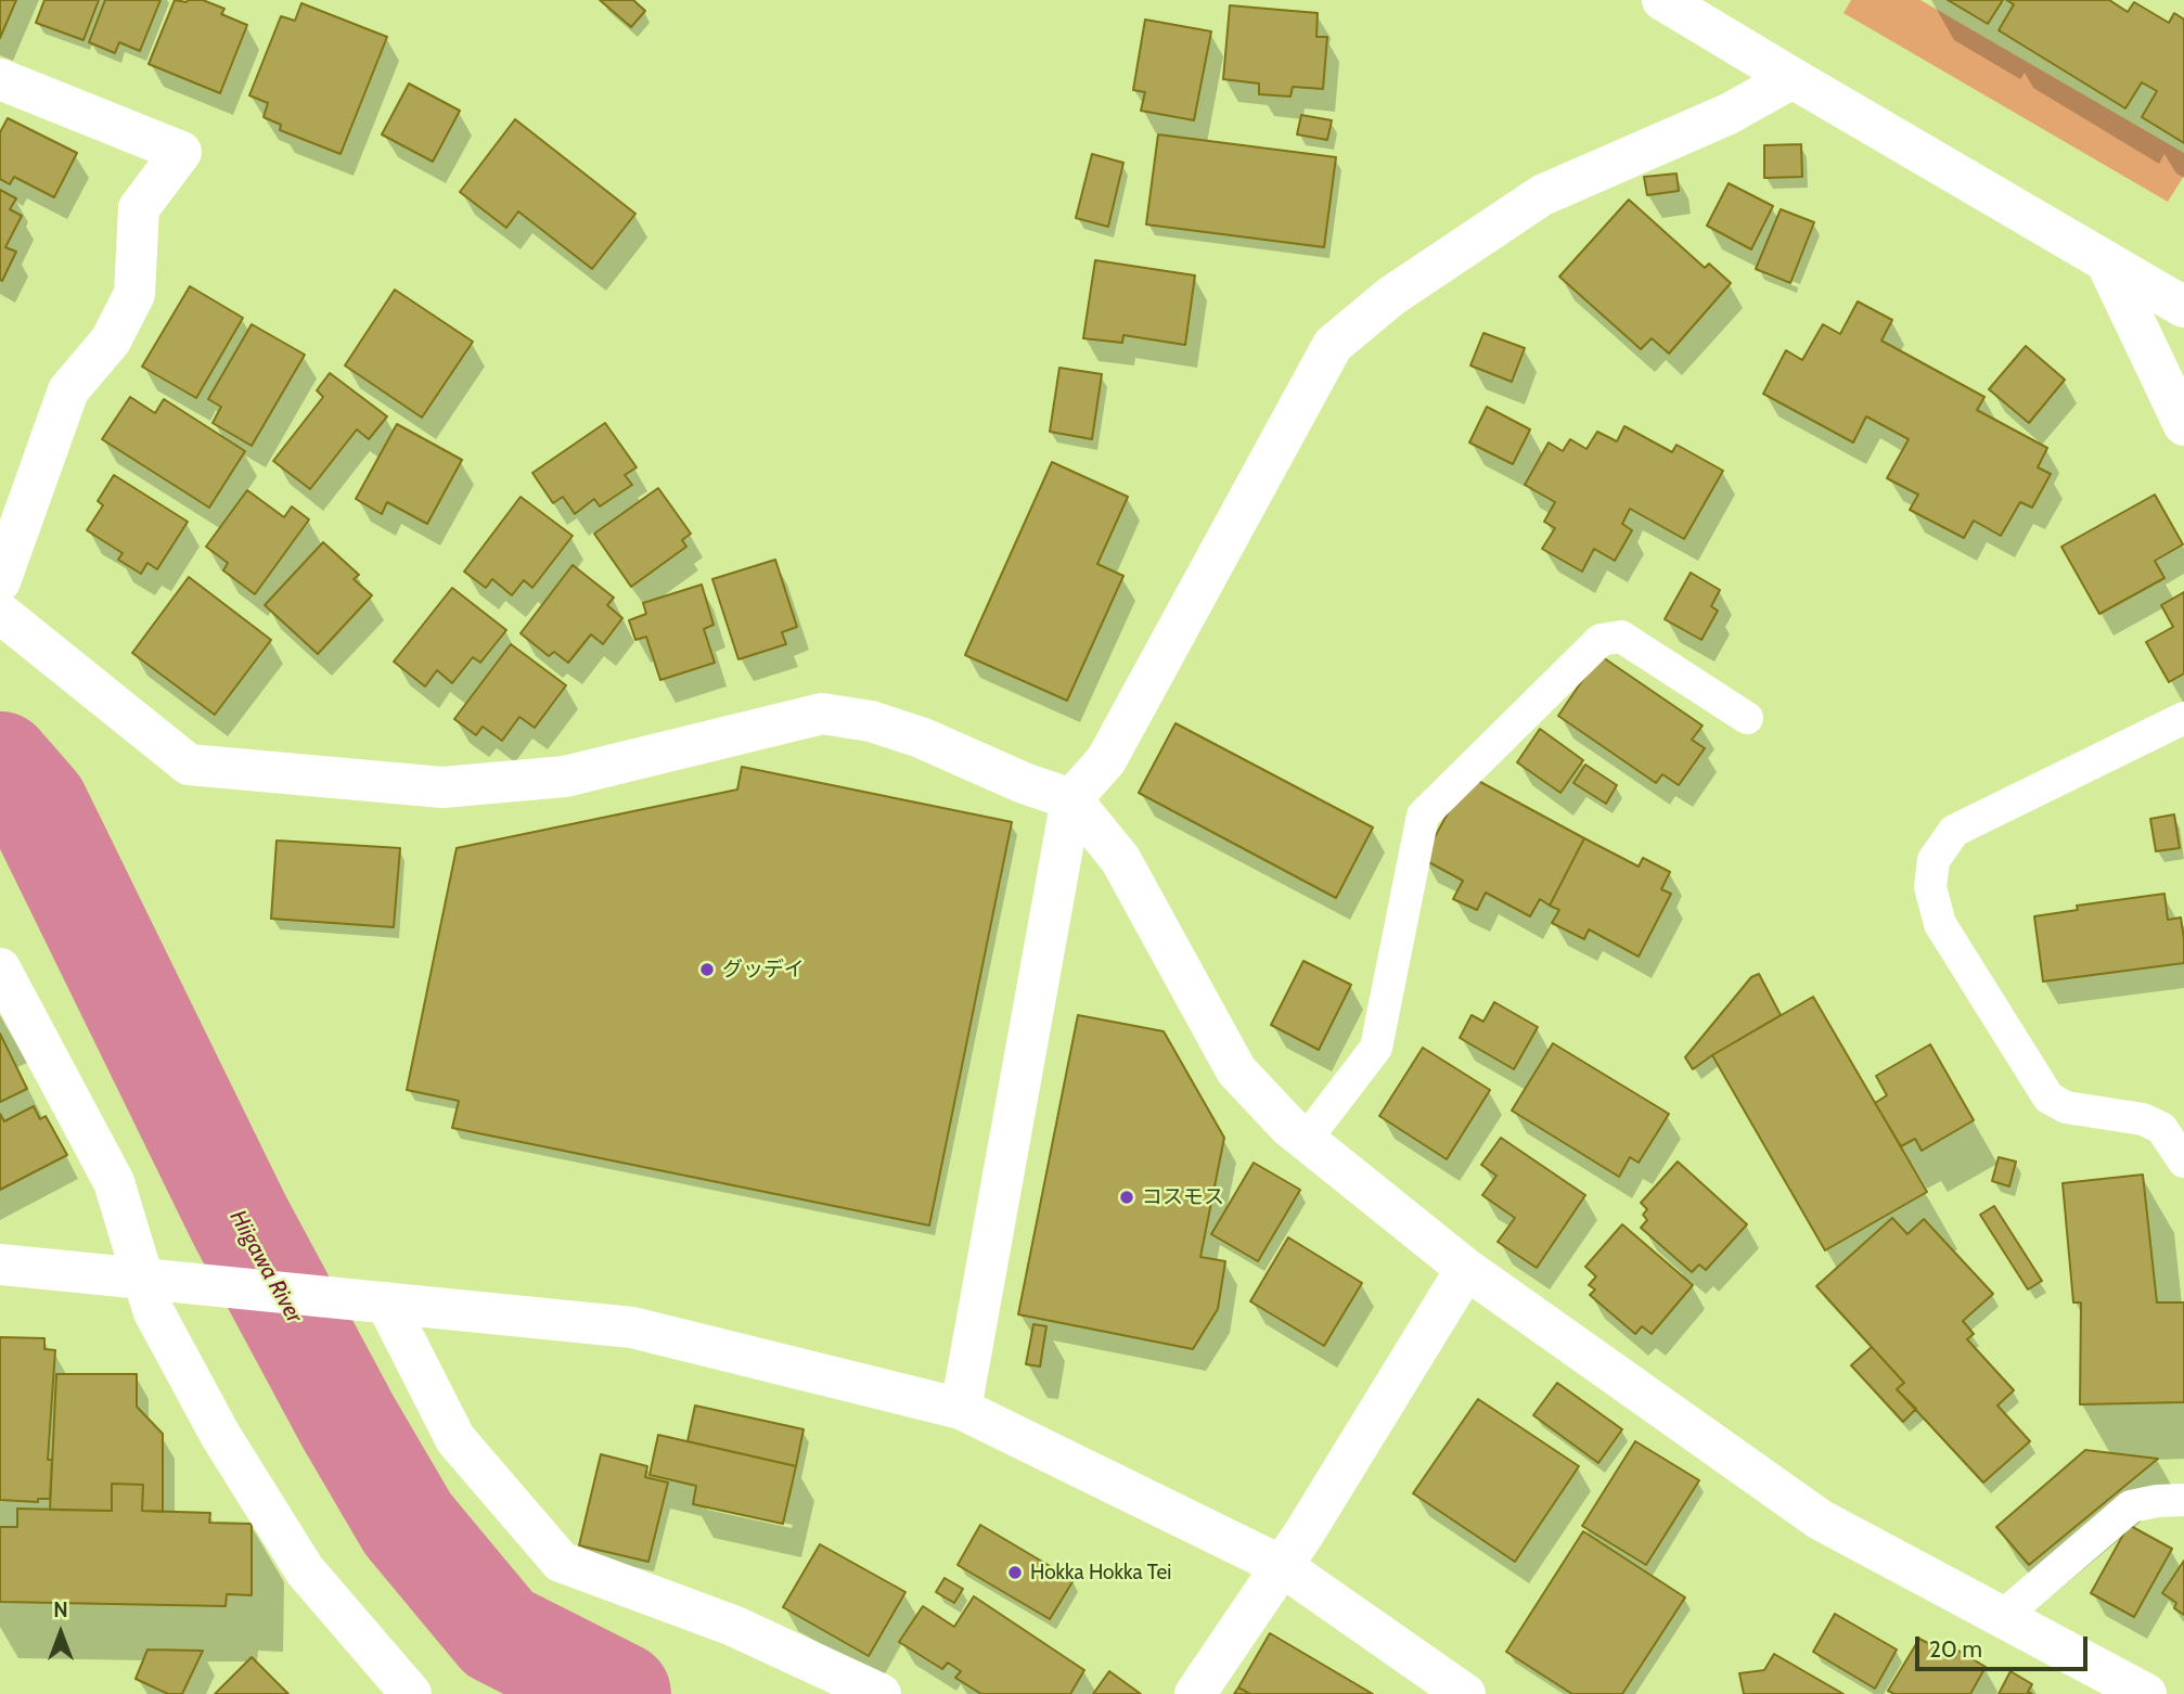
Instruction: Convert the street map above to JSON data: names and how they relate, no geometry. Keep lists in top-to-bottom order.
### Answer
{
  "water": ["Hiigawa River"],
  "places": ["グッデイ", "コスモス", "Hokka Hokka Tei"],
  "scale_bar": "20 m",
  "north": "top"
}
